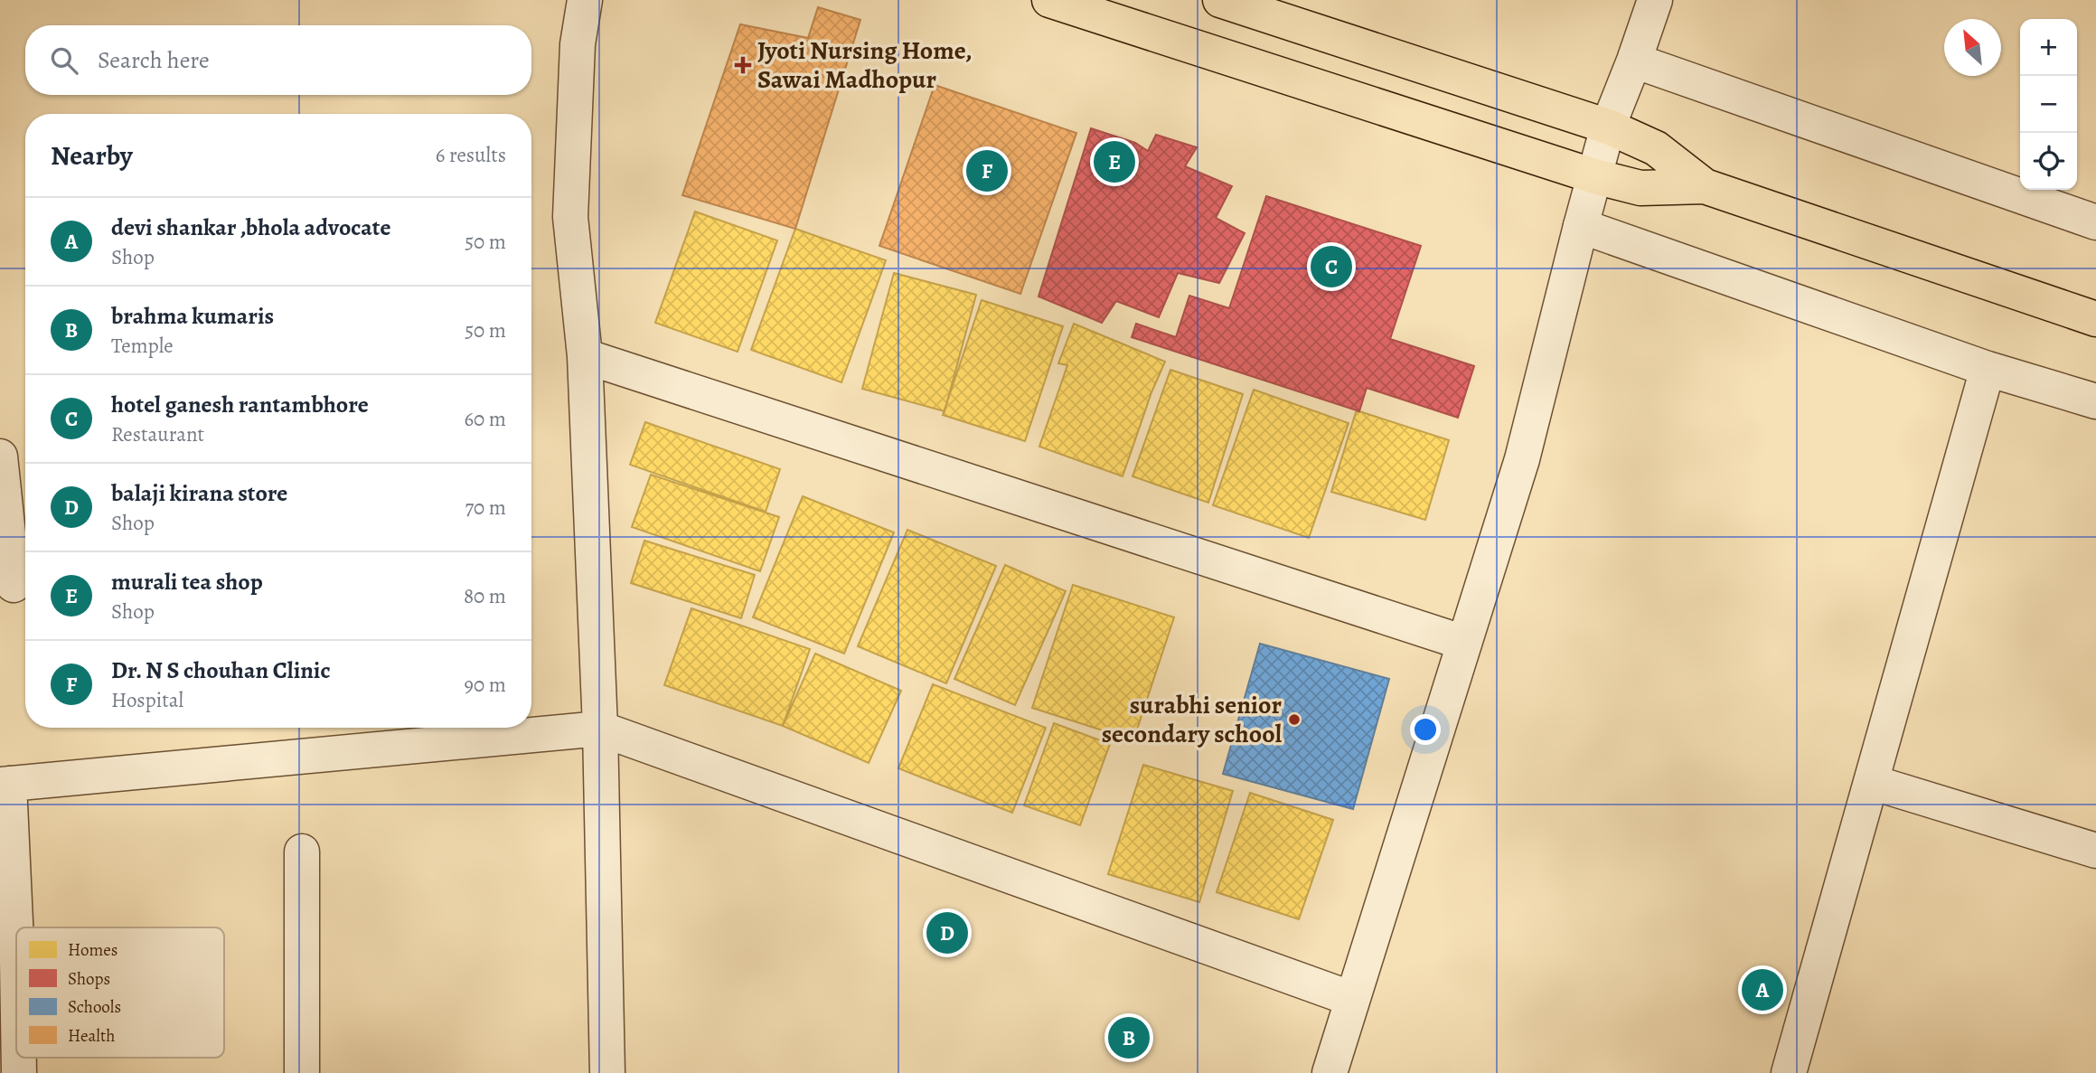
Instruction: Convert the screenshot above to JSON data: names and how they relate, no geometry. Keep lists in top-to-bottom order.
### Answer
{
  "places": {
    "health": ["Jyoti Nursing Home, Sawai Madhopur"],
    "other": ["surabhi senior secondary school"]
  },
  "legend": [
    "Homes",
    "Shops",
    "Schools",
    "Health"
  ],
  "north": "top left",
  "page": {
    "map_buttons": ["+", "−"],
    "search": "Search here",
    "heading": ["Nearby", "6 results"],
    "pins": [
      "E",
      "F",
      "C",
      "D",
      "A",
      "B"
    ],
    "list": [
      {
        "mark": "A",
        "name": "devi shankar ,bhola advocate",
        "note": "Shop",
        "value": "50 m"
      },
      {
        "mark": "B",
        "name": "brahma kumaris",
        "note": "Temple",
        "value": "50 m"
      },
      {
        "mark": "C",
        "name": "hotel ganesh rantambhore",
        "note": "Restaurant",
        "value": "60 m"
      },
      {
        "mark": "D",
        "name": "balaji kirana store",
        "note": "Shop",
        "value": "70 m"
      },
      {
        "mark": "E",
        "name": "murali tea shop",
        "note": "Shop",
        "value": "80 m"
      },
      {
        "mark": "F",
        "name": "Dr. N S chouhan Clinic",
        "note": "Hospital",
        "value": "90 m"
      }
    ]
  }
}
